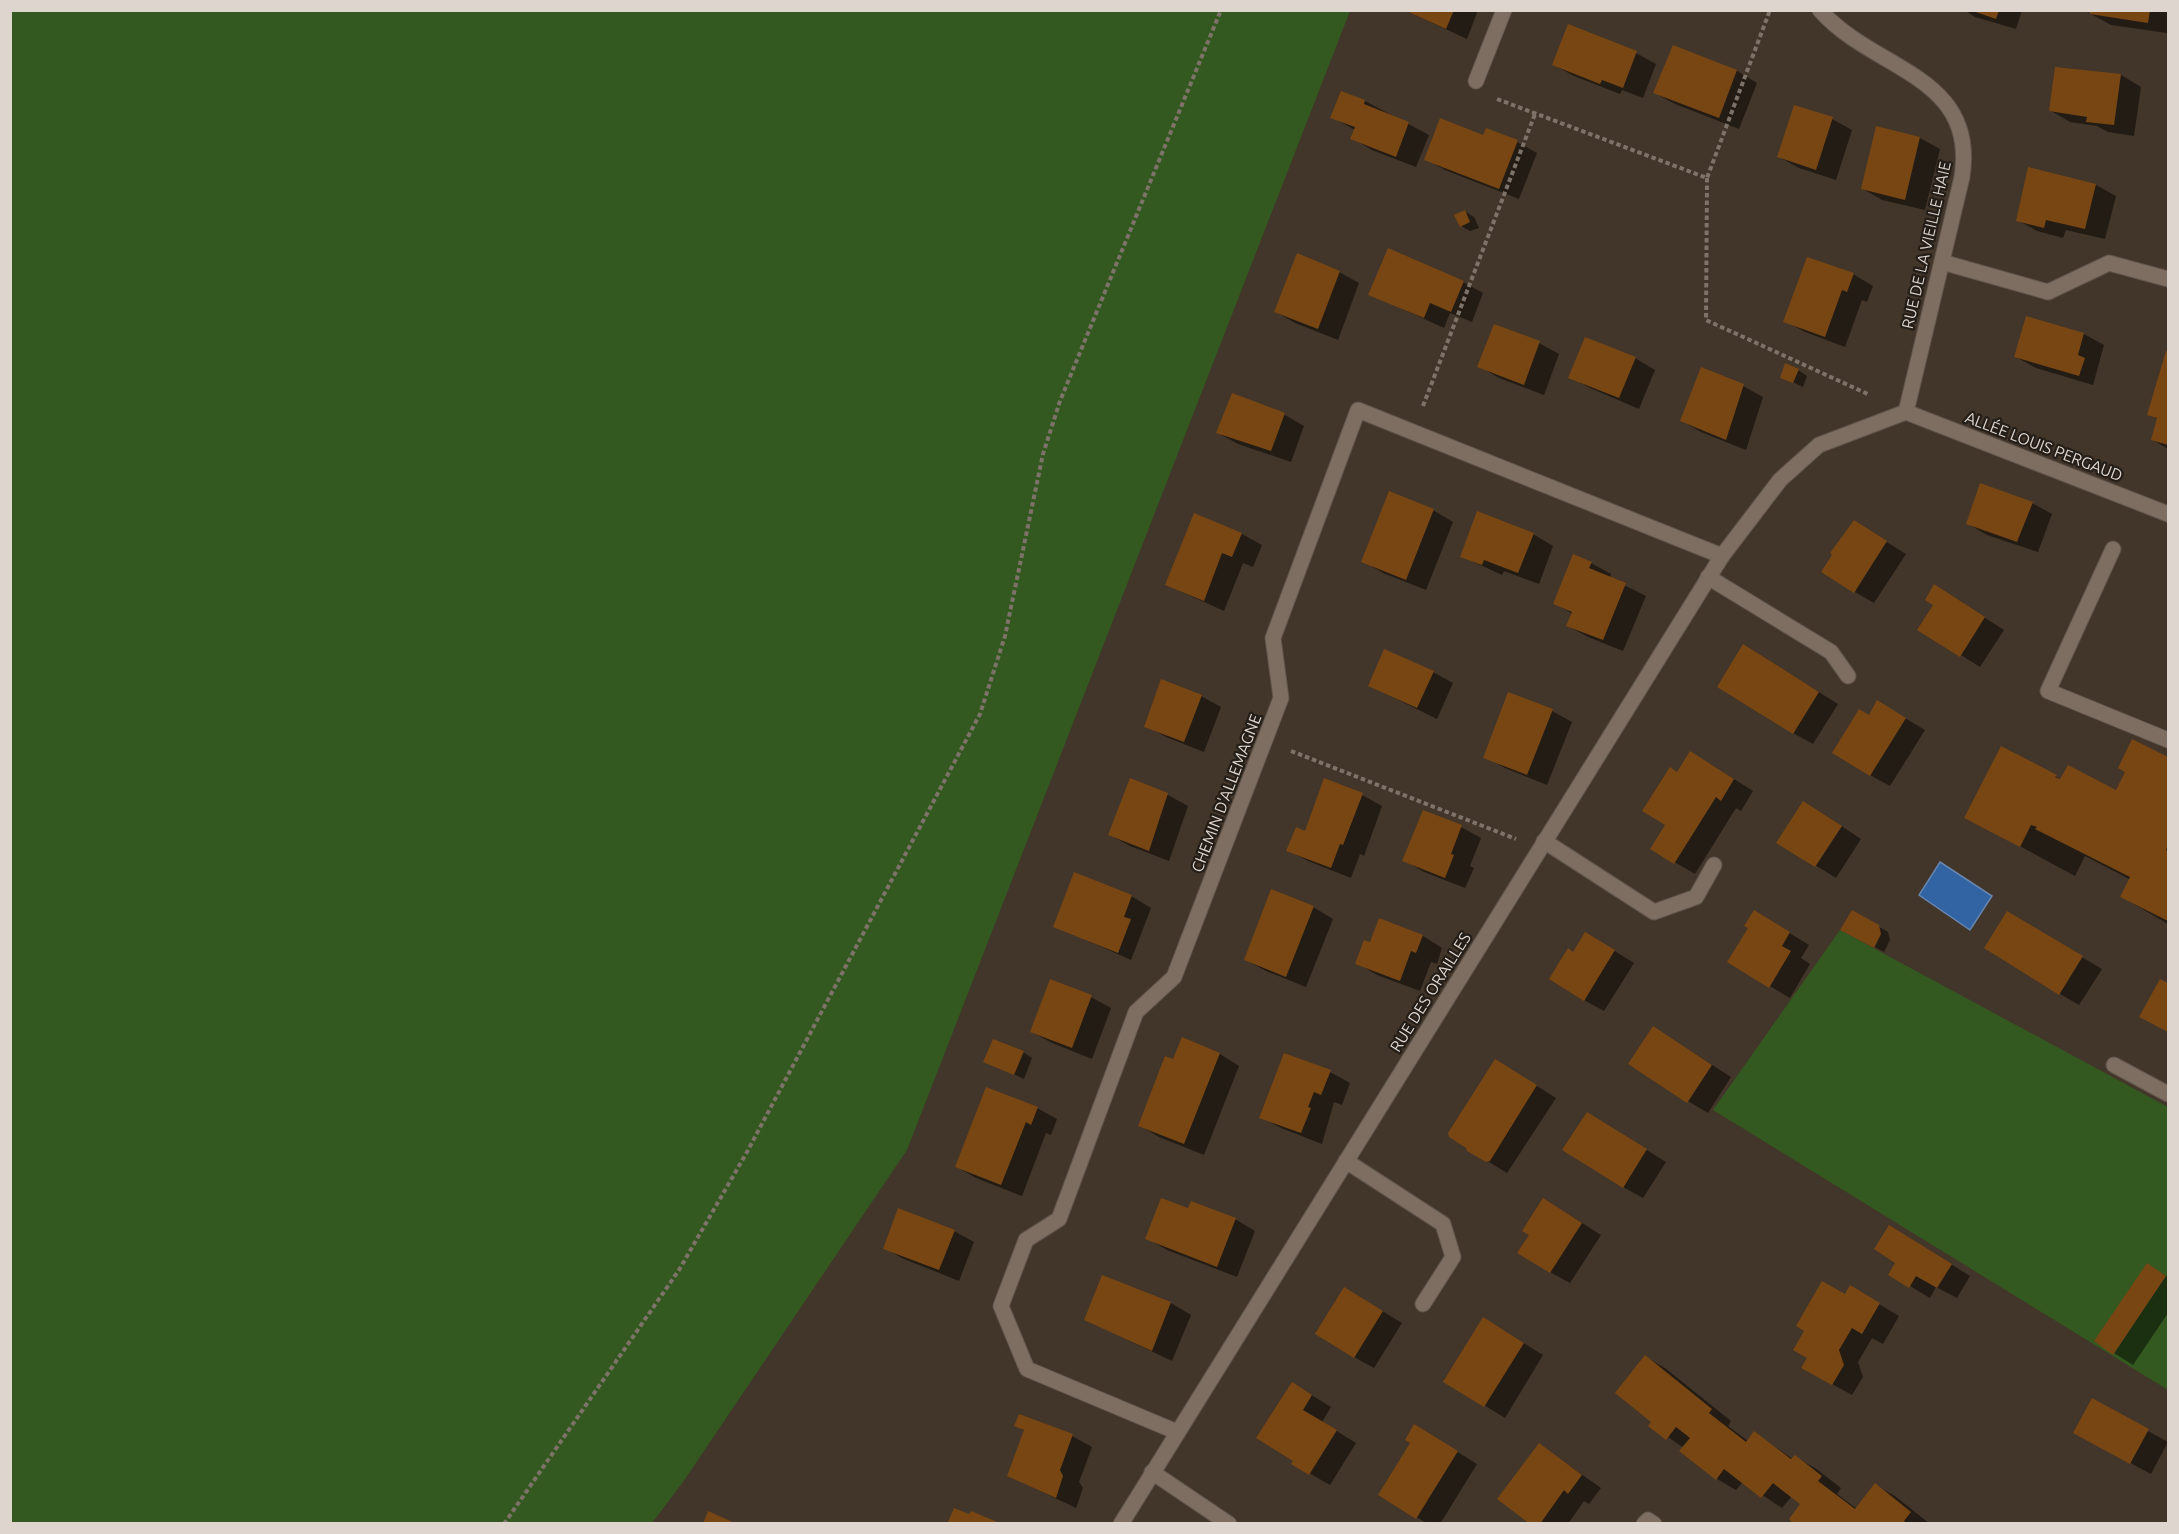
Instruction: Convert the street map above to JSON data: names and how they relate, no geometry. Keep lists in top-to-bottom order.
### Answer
{
  "streets": {
    "street": [
      "RUE DE LA VIEILLE HAIE",
      "ALLÉE LOUIS PERGAUD",
      "CHEMIN D'ALLEMAGNE",
      "RUE DES ORAILLES"
    ]
  },
  "crossings": [
    ["RUE DE LA VIEILLE HAIE", "ALLÉE LOUIS PERGAUD"],
    ["RUE DE LA VIEILLE HAIE", "RUE DES ORAILLES"],
    ["ALLÉE LOUIS PERGAUD", "RUE DES ORAILLES"],
    ["CHEMIN D'ALLEMAGNE", "RUE DES ORAILLES"]
  ]
}
